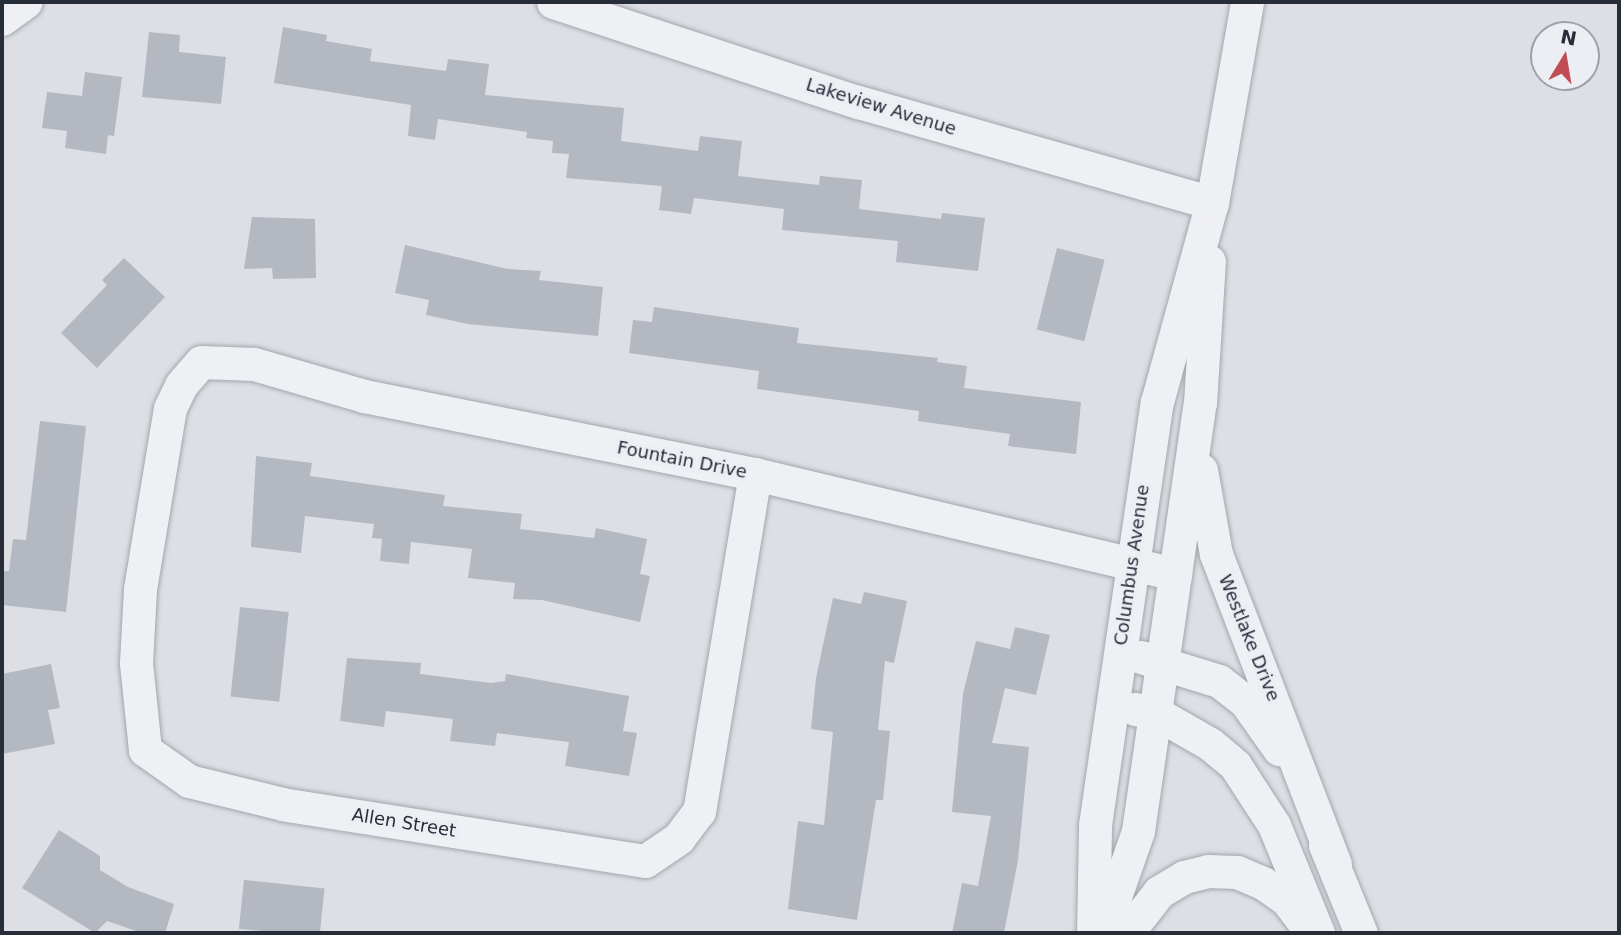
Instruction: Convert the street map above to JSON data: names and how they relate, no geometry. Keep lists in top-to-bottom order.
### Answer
{
  "streets": {
    "street": [
      "Lakeview Avenue",
      "Fountain Drive",
      "Columbus Avenue",
      "Westlake Drive",
      "Allen Street"
    ]
  },
  "crossings": [
    ["Lakeview Avenue", "Columbus Avenue"],
    ["Fountain Drive", "Columbus Avenue"],
    ["Fountain Drive", "Allen Street"],
    ["Columbus Avenue", "Westlake Drive"]
  ],
  "north": "top"
}
